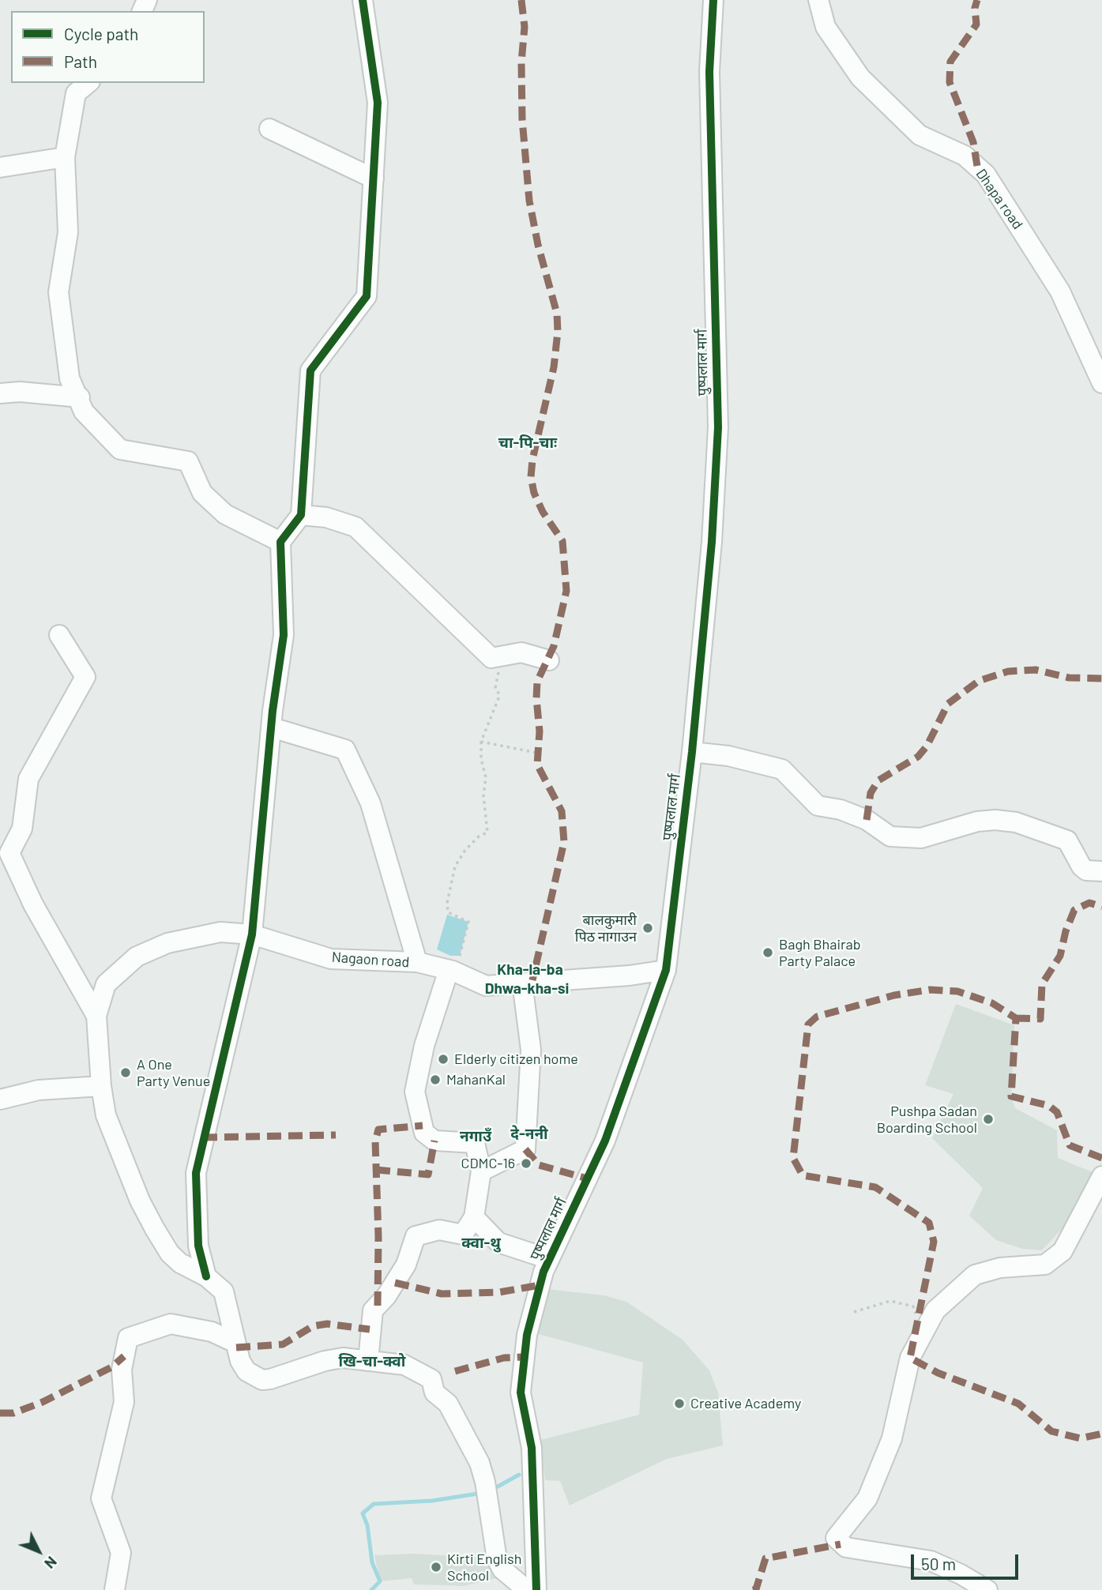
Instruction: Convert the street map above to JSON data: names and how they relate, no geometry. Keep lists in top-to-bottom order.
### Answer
{
  "streets": {
    "street": ["Dhapa road", "पुष्पलाल मार्ग", "Nagaon road"]
  },
  "crossings": [
    ["पुष्पलाल मार्ग", "Nagaon road"]
  ],
  "districts": [
    "चा-पि-चाः",
    "Kha-la-ba",
    "Dhwa-kha-si",
    "दे-ननी",
    "नगाउँ",
    "क्वा-थु",
    "खि-चा-क्वो"
  ],
  "places": [
    "बालकुमारी पिठ नागाउन",
    "Bagh Bhairab Party Palace",
    "Elderly citizen home",
    "A One Party Venue",
    "MahanKal",
    "Pushpa Sadan Boarding School",
    "CDMC-16",
    "Creative Academy",
    "Kirti English School"
  ],
  "legend": ["Cycle path", "Path"],
  "scale_bar": "50 m",
  "north": "bottom right"
}
